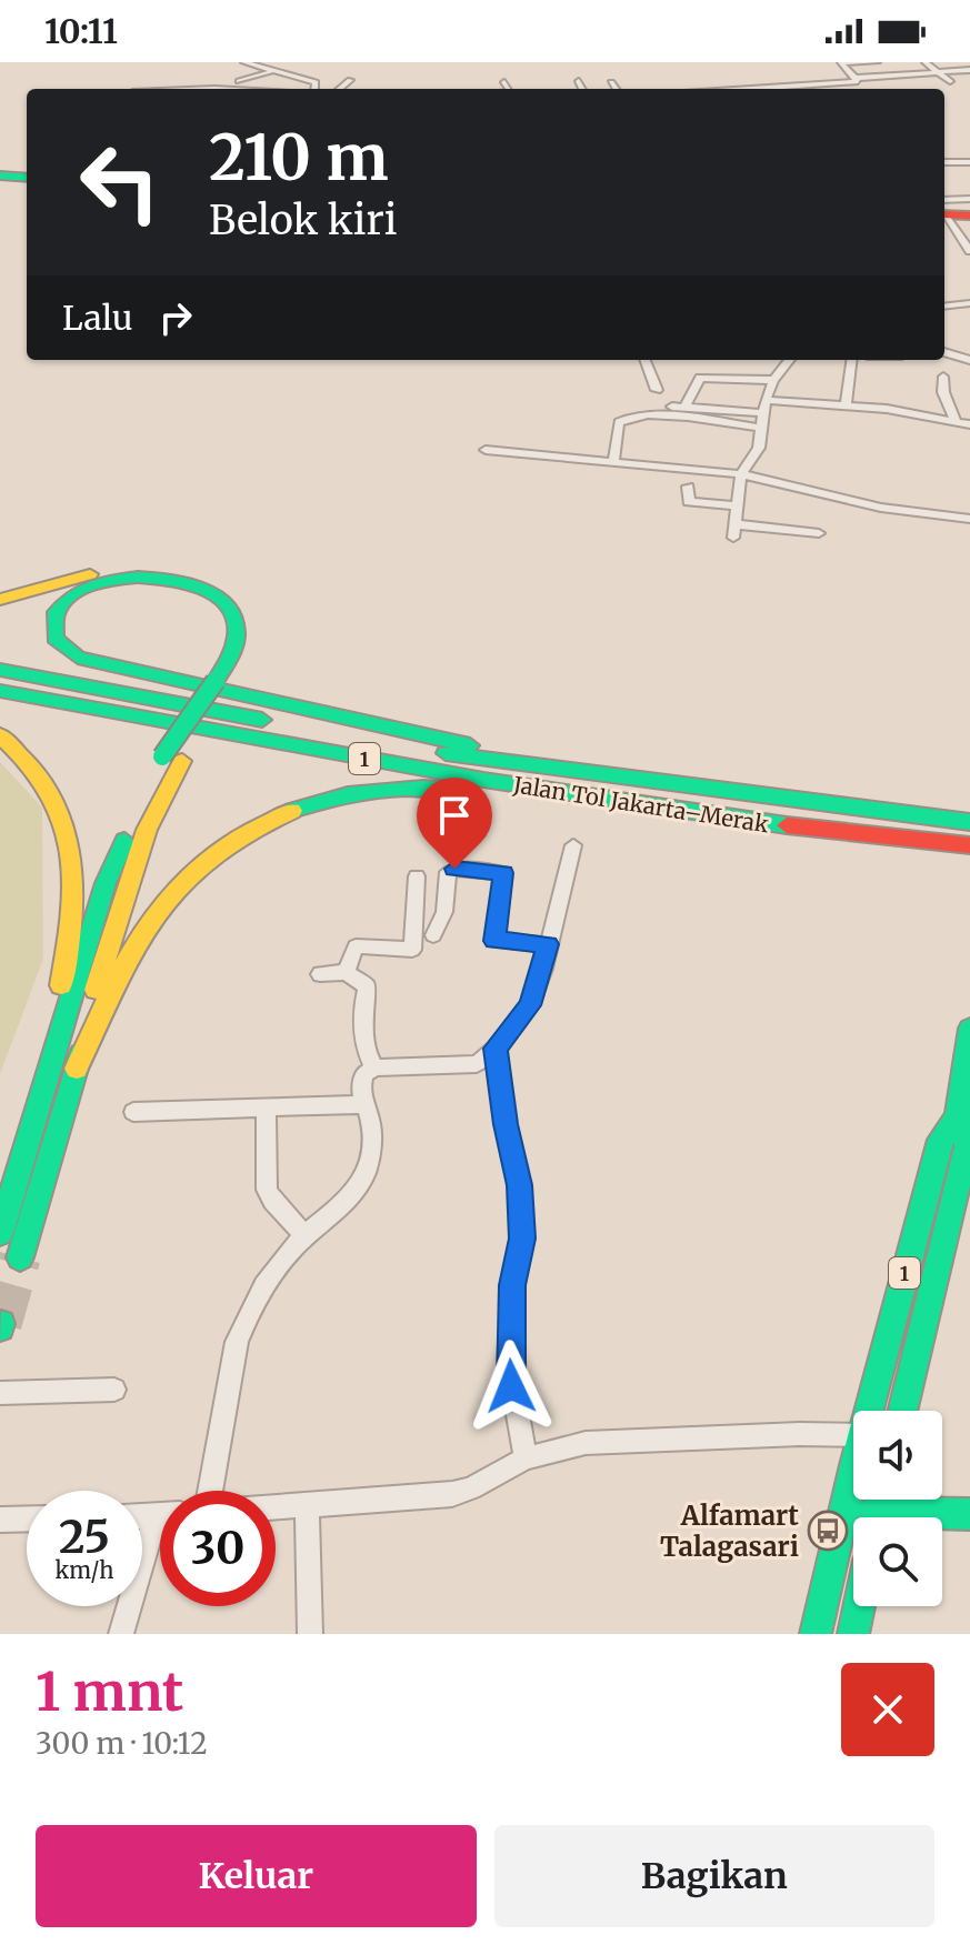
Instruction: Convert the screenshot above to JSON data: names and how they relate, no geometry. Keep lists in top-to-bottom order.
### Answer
{
  "streets": {
    "main road": ["1", "Jalan Tol Jakarta–Merak"]
  },
  "places": {
    "bus stop": ["Alfamart Talagasari"]
  },
  "page": {
    "status": "10:11",
    "turn": ["210 m", "Belok kiri"],
    "then": "Lalu",
    "speed": "25 km/h",
    "limit": "30",
    "heading": ["1 mnt", "300 m · 10:12"],
    "buttons": ["Keluar", "Bagikan"]
  }
}
